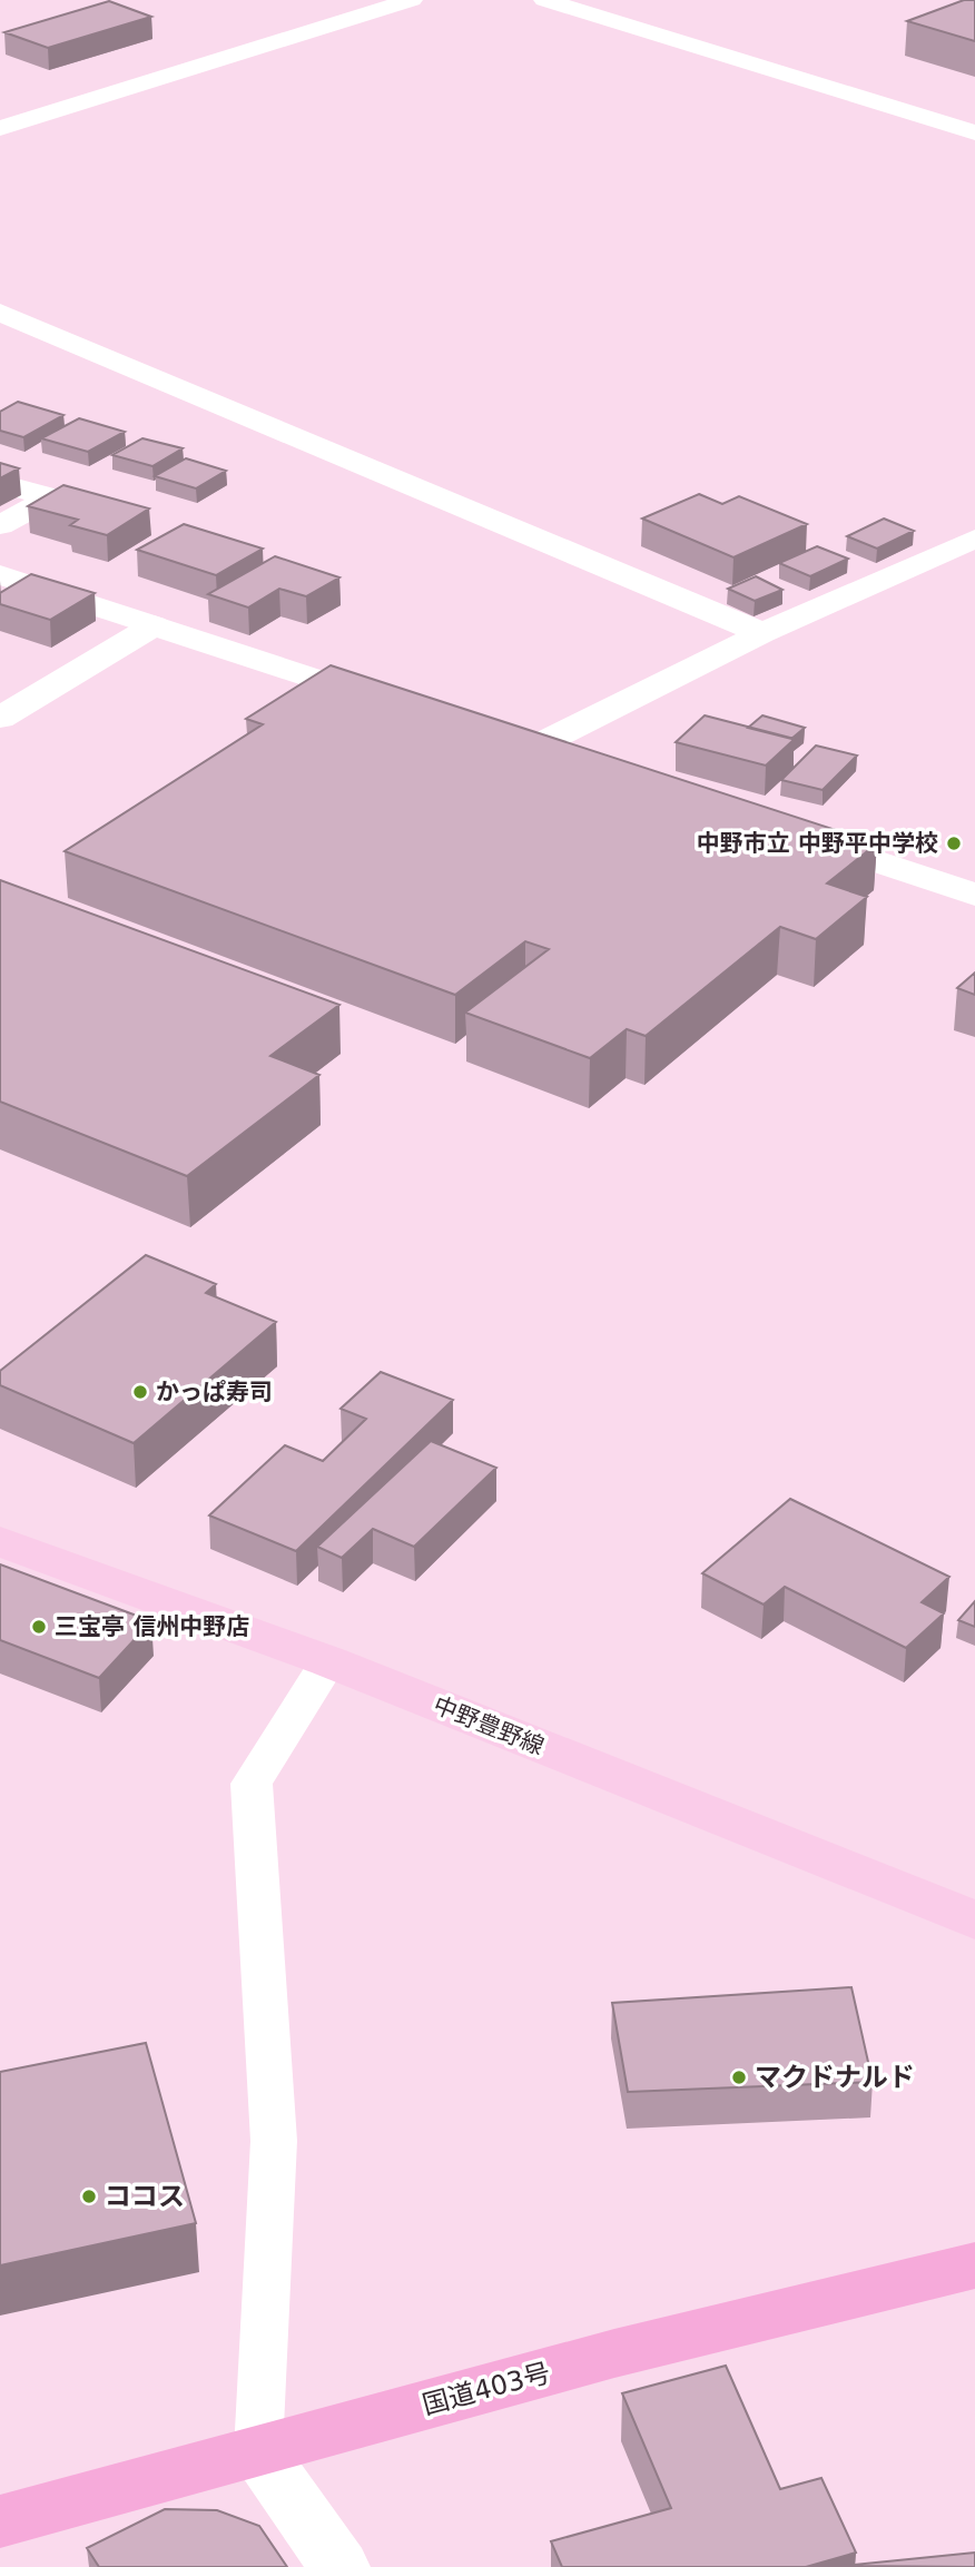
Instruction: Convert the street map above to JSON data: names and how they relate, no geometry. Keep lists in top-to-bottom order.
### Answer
{
  "streets": {
    "highway": ["国道403号"],
    "main road": ["中野豊野線"]
  },
  "places": [
    "中野市立 中野平中学校",
    "かっぱ寿司",
    "三宝亭 信州中野店",
    "マクドナルド",
    "ココス"
  ]
}
